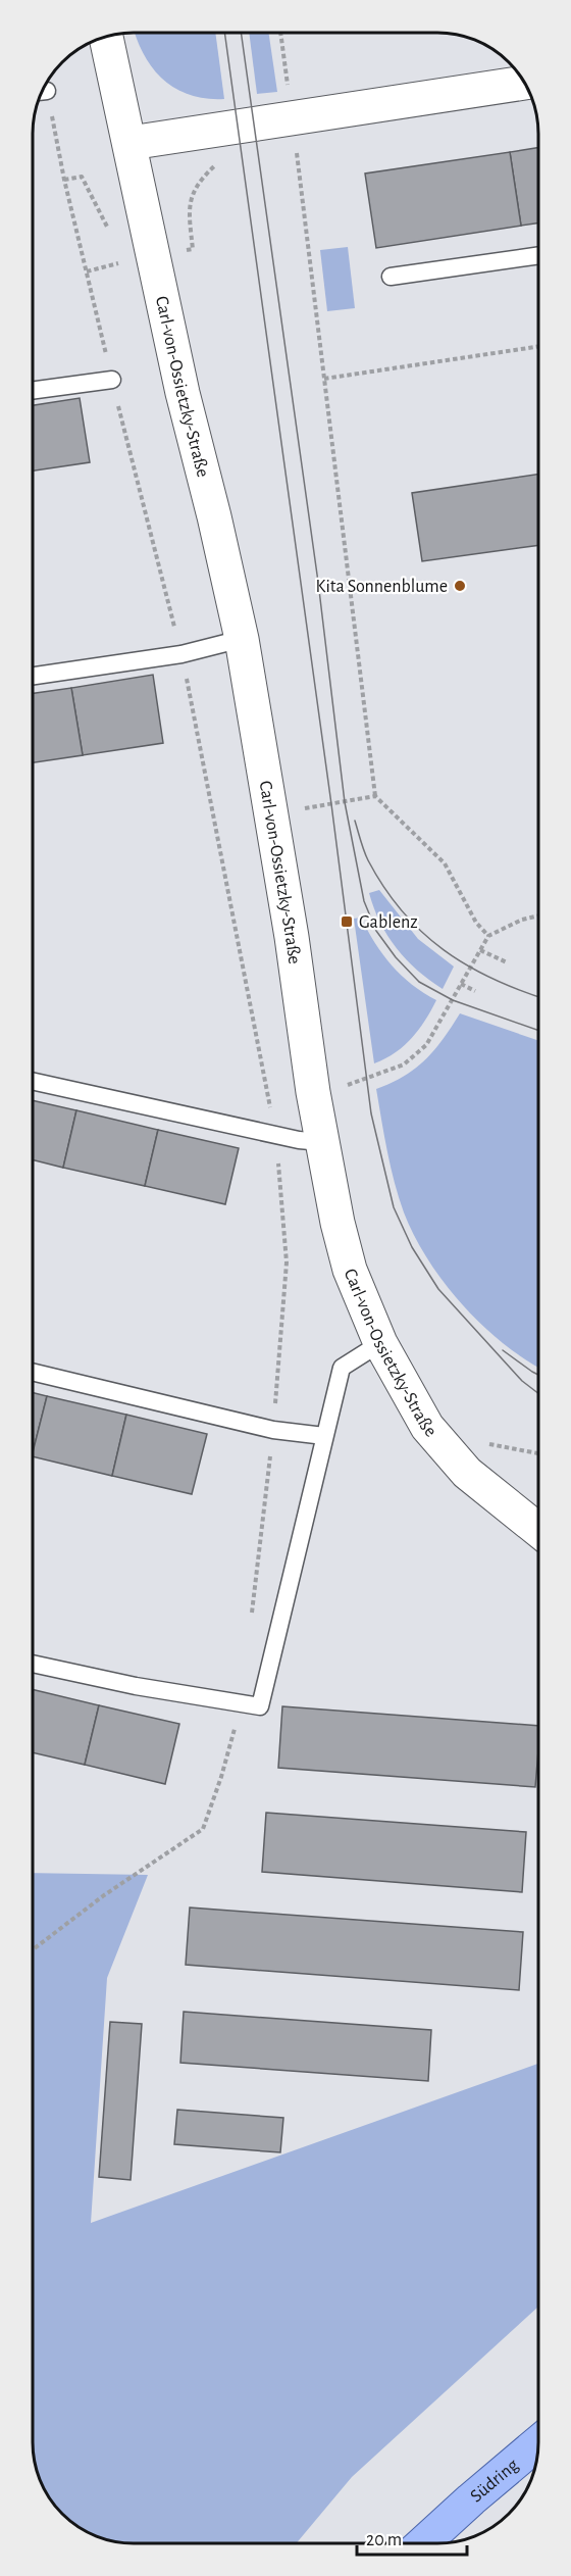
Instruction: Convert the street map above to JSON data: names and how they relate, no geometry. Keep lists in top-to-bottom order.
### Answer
{
  "streets": {
    "main road": ["Südring"],
    "street": ["Carl-von-Ossietzky-Straße"]
  },
  "places": {
    "other": ["Kita Sonnenblume"],
    "transit": ["Gablenz"]
  },
  "scale_bar": "20 m"
}
